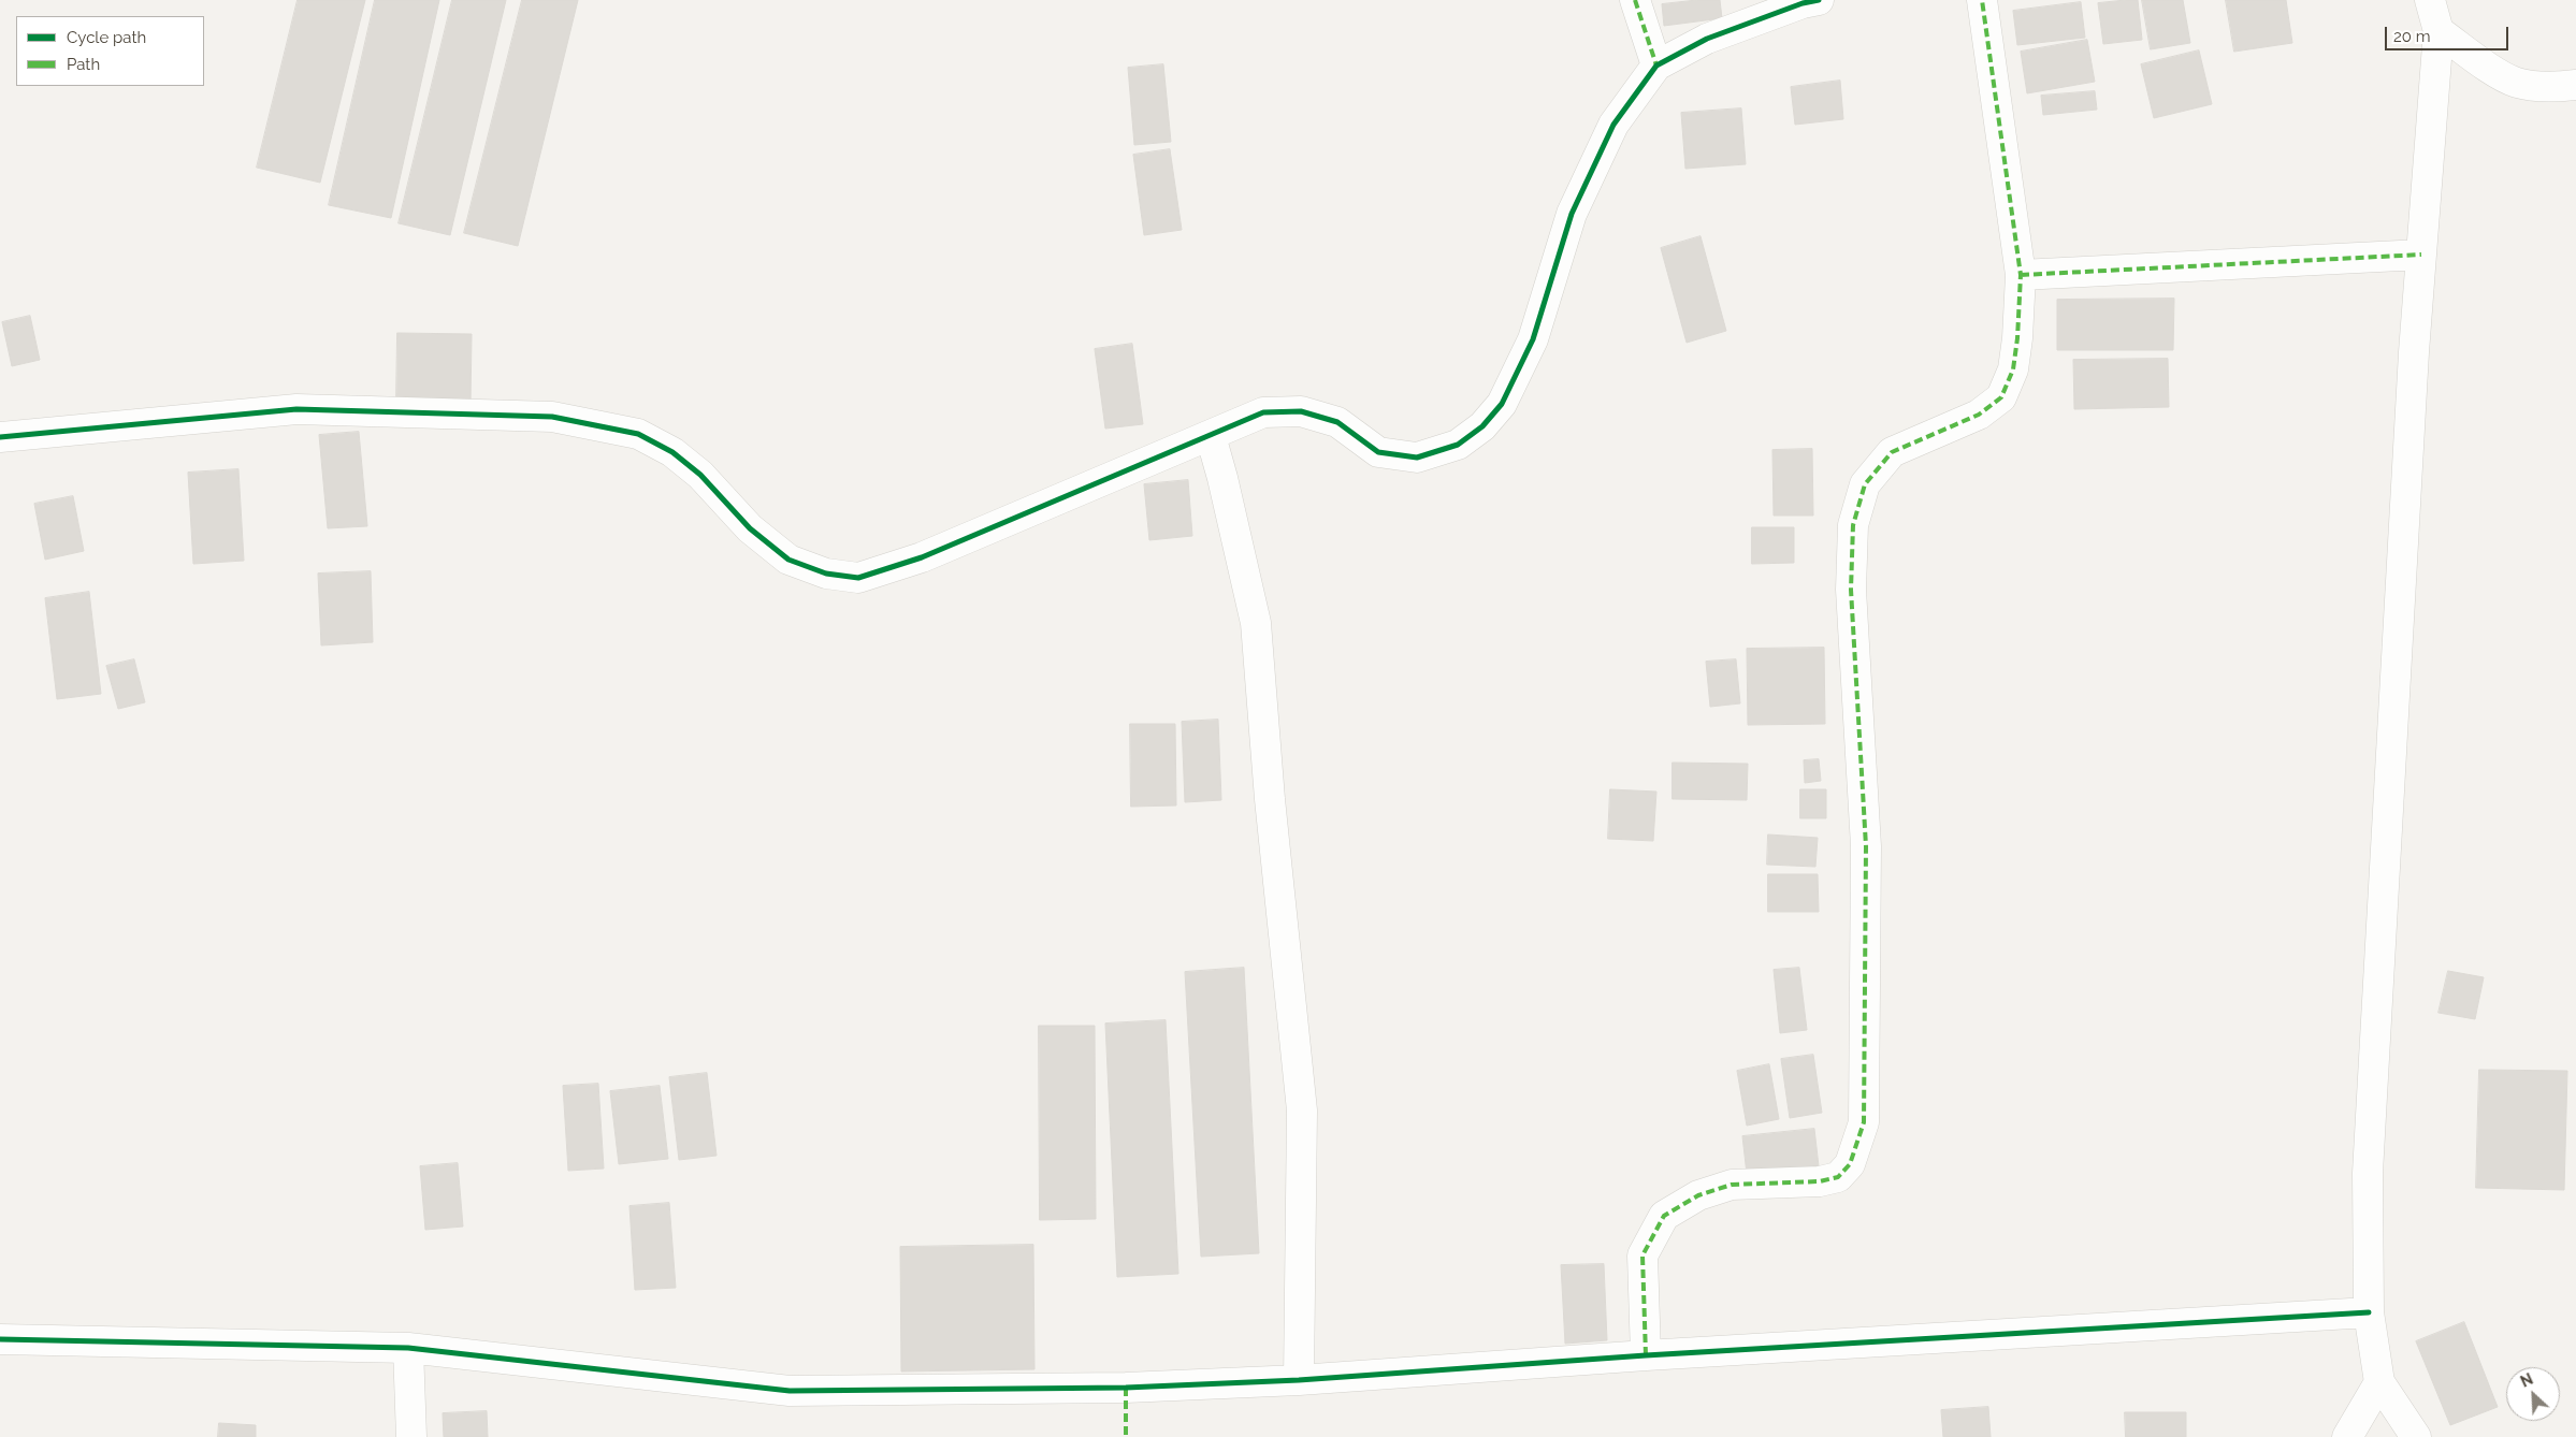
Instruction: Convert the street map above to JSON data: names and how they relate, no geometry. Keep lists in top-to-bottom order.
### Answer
{
  "legend": ["Cycle path", "Path"],
  "scale_bar": "20 m",
  "north": "top left"
}
